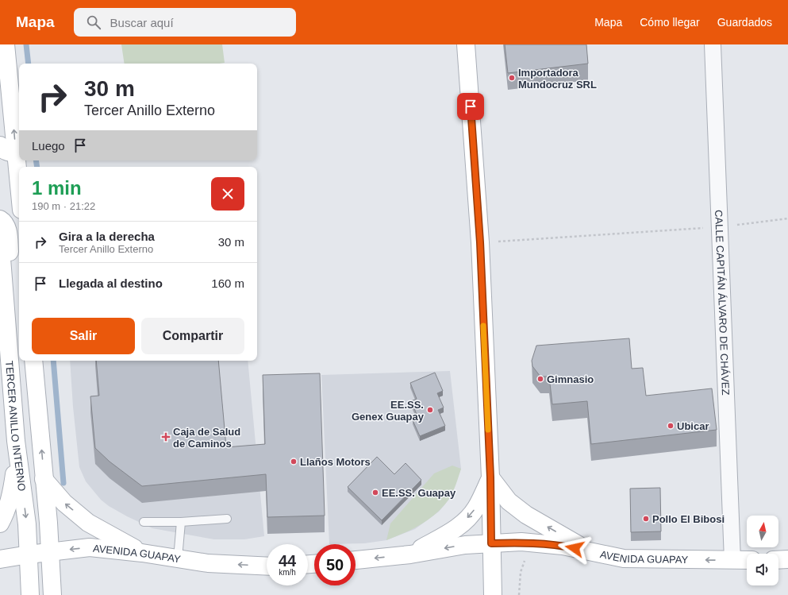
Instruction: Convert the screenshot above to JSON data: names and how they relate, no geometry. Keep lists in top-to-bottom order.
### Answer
{
  "streets": {
    "main road": ["TERCER ANILLO INTERNO", "AVENIDA GUAPAY"],
    "street": ["CALLE CAPITÁN ÁLVARO DE CHÁVEZ"]
  },
  "crossings": [
    ["CALLE CAPITÁN ÁLVARO DE CHÁVEZ", "AVENIDA GUAPAY"],
    ["TERCER ANILLO INTERNO", "AVENIDA GUAPAY"]
  ],
  "one_way": ["AVENIDA GUAPAY"],
  "places": {
    "other": [
      "Importadora Mundocruz SRL",
      "Gimnasio",
      "EE.SS. Genex Guapay",
      "Ubicar",
      "Llaños Motors",
      "EE.SS. Guapay",
      "Pollo El Bibosi"
    ],
    "health": ["Caja de Salud de Caminos"]
  },
  "north": "top",
  "page": {
    "header": "Mapa",
    "search": "Buscar aquí",
    "nav": ["Mapa", "Cómo llegar", "Guardados"],
    "turn": ["30 m", "Tercer Anillo Externo"],
    "then": "Luego",
    "heading": ["1 min", "190 m · 21:22"],
    "list": [
      {
        "name": "Gira a la derecha",
        "note": "Tercer Anillo Externo",
        "value": "30 m"
      },
      {
        "name": "Llegada al destino",
        "value": "160 m"
      }
    ],
    "buttons": ["Salir", "Compartir"],
    "speed": "44 km/h",
    "limit": "50"
  }
}
